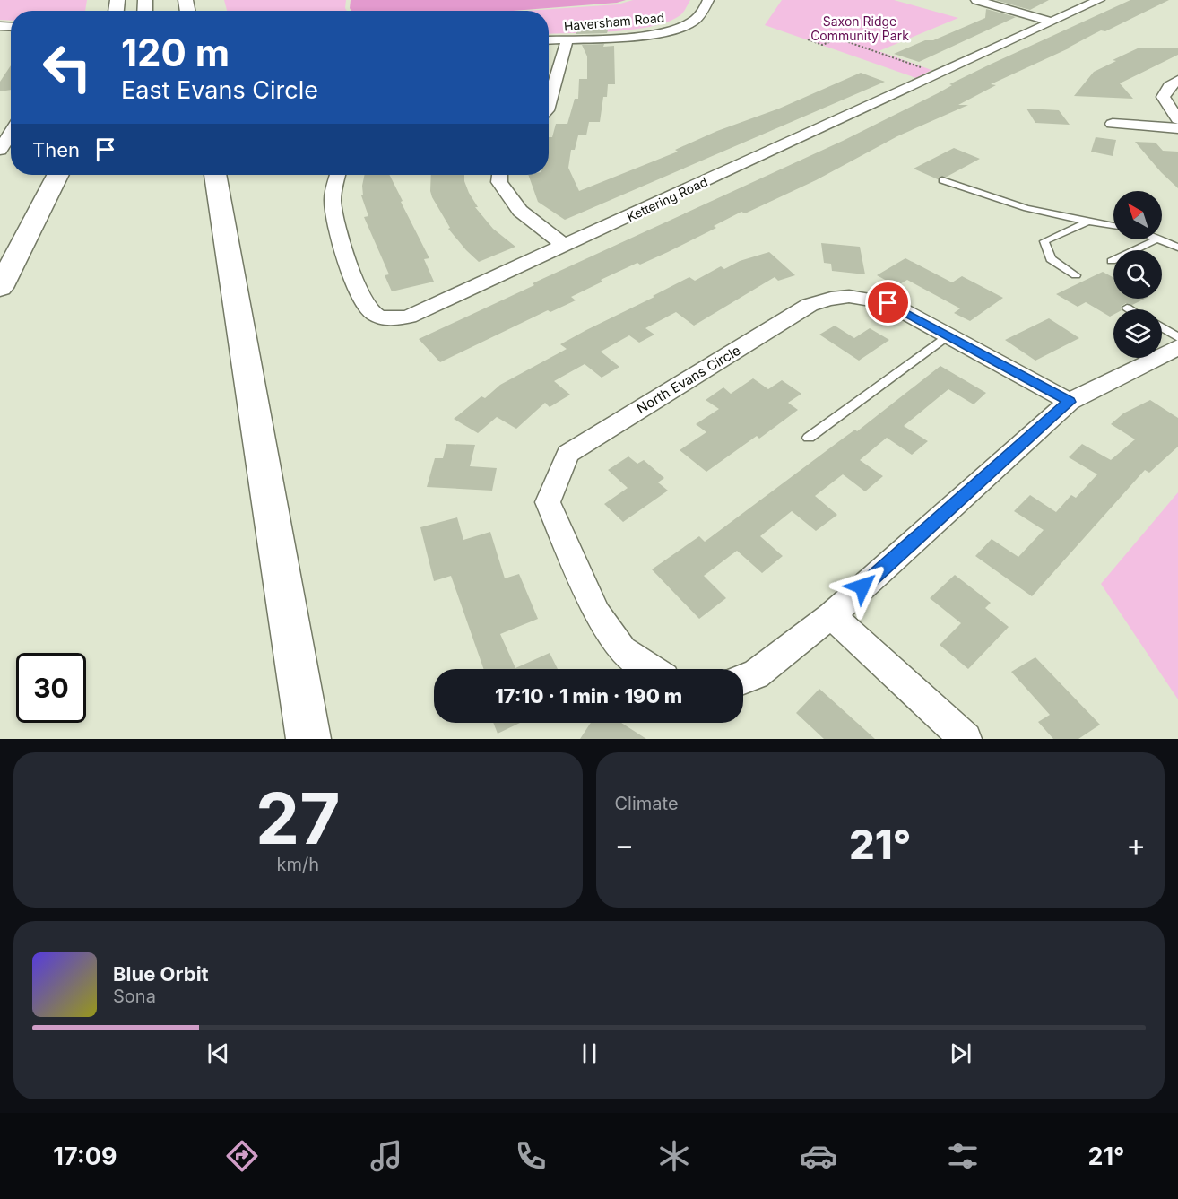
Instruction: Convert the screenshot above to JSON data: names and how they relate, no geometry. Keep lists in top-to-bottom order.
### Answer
{
  "streets": {
    "street": ["Haversham Road", "Kettering Road", "North Evans Circle"]
  },
  "parks": ["Saxon Ridge Community Park"],
  "north": "top left",
  "page": {
    "turn": ["120 m", "East Evans Circle"],
    "then": "Then",
    "limit": "30",
    "trip": "17:10 · 1 min · 190 m",
    "tile": [
      ["27", "km/h"],
      "Climate"
    ],
    "heat": ["−", "21°", "+"],
    "song": ["Blue Orbit", "Sona"],
    "tabs": ["17:09", "21°"]
  }
}
